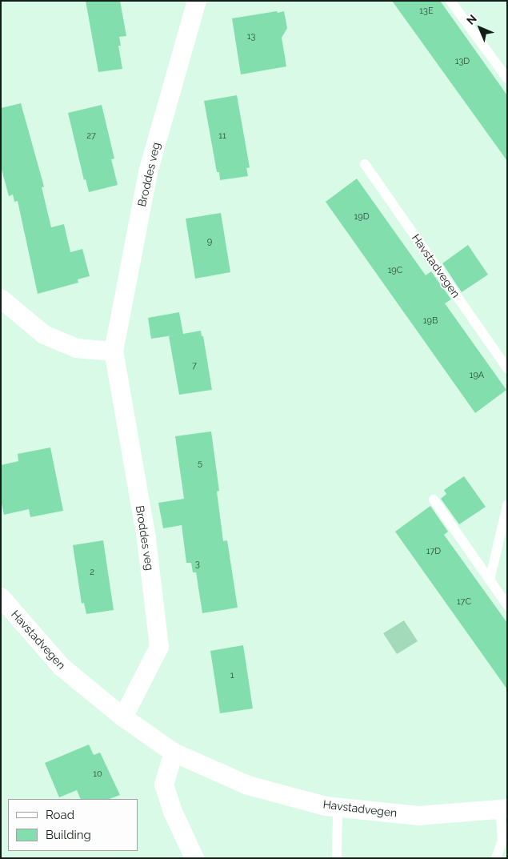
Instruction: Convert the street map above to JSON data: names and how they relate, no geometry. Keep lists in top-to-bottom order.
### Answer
{
  "streets": {
    "street": ["Broddes veg", "Havstadvegen"]
  },
  "crossings": [
    ["Broddes veg", "Havstadvegen"]
  ],
  "house_numbers": [
    "13E",
    "13",
    "13D",
    "27",
    "11",
    "19D",
    "9",
    "19C",
    "19B",
    "7",
    "19A",
    "5",
    "17D",
    "3",
    "2",
    "17C",
    "1",
    "10"
  ],
  "legend": ["Road", "Building"],
  "north": "top left"
}
